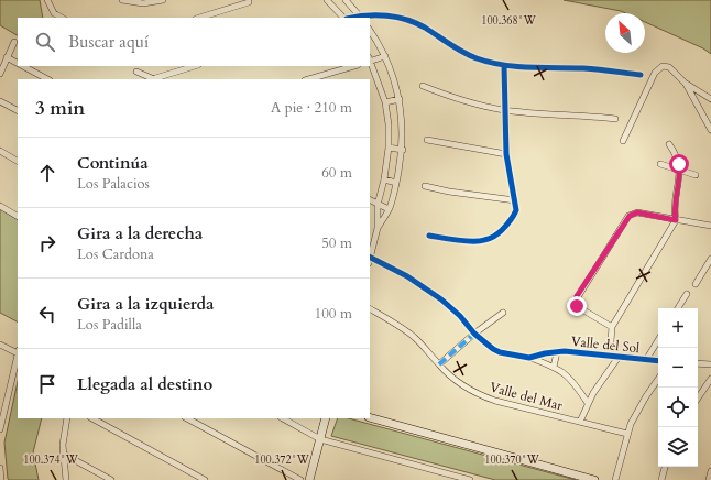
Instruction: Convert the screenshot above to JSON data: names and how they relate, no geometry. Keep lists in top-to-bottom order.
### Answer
{
  "streets": {
    "street": ["Valle del Sol", "Valle del Mar"]
  },
  "north": "top left",
  "page": {
    "search": "Buscar aquí",
    "heading": ["3 min", "A pie · 210 m"],
    "list": [
      ["Continúa", "Los Palacios", "60 m"],
      ["Gira a la derecha", "Los Cardona", "50 m"],
      ["Gira a la izquierda", "Los Padilla", "100 m"],
      "Llegada al destino"
    ],
    "map_buttons": ["+", "−"]
  },
  "coordinates": [
    "100.368°W",
    "100.374°W",
    "100.372°W",
    "100.370°W"
  ]
}
